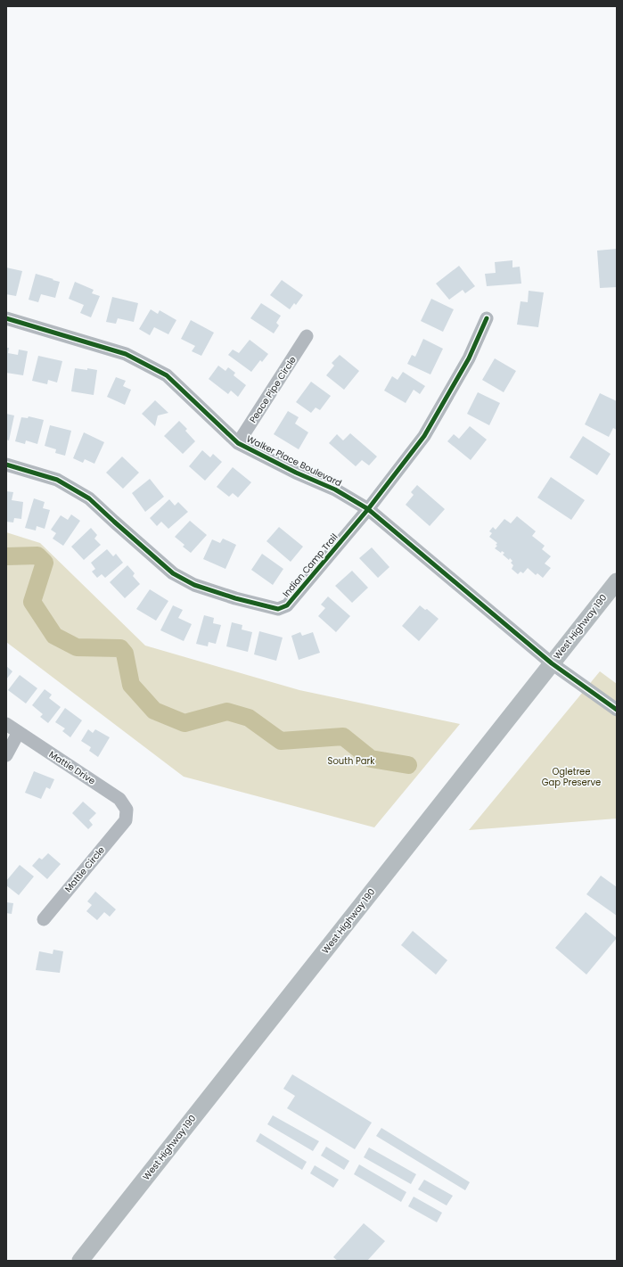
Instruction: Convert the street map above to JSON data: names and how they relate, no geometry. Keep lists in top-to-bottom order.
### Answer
{
  "streets": {
    "main road": ["West Highway 190"],
    "street": [
      "Peace Pipe Circle",
      "Walker Place Boulevard",
      "Indian Camp Trail",
      "Mattie Drive",
      "Mattie Circle"
    ]
  },
  "crossings": [
    ["Peace Pipe Circle", "Walker Place Boulevard"],
    ["Walker Place Boulevard", "Indian Camp Trail"],
    ["Walker Place Boulevard", "West Highway 190"],
    ["Mattie Drive", "Mattie Circle"]
  ],
  "parks": ["South Park", "Ogletree Gap Preserve"]
}
